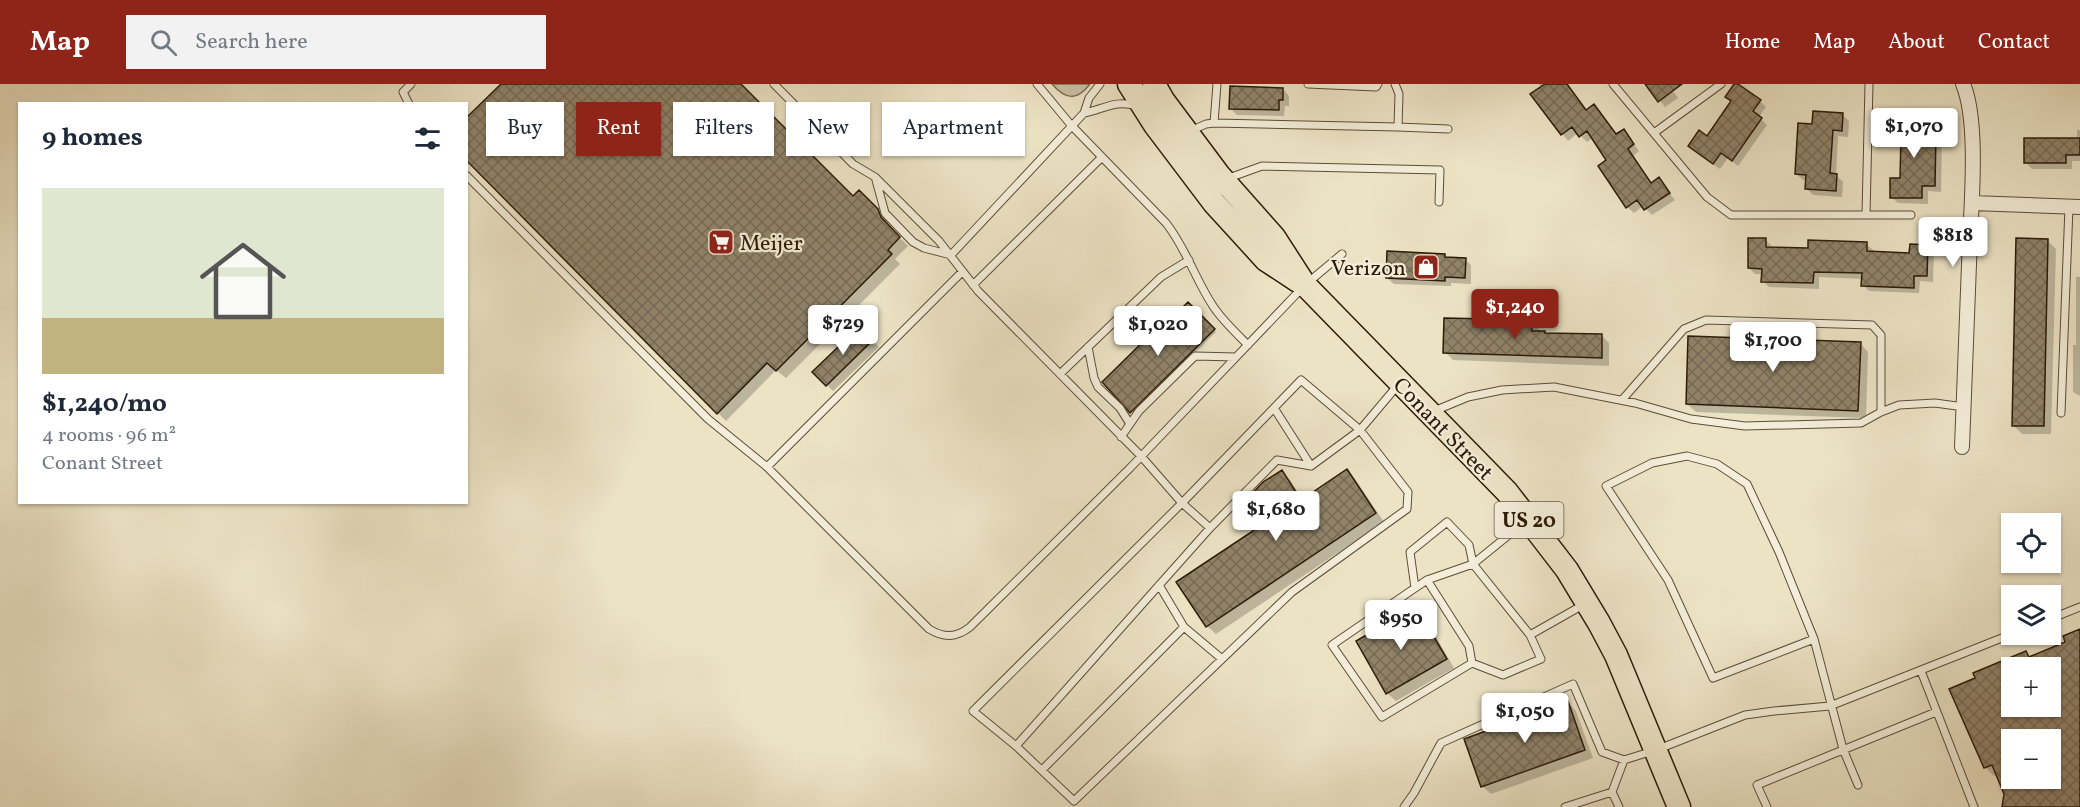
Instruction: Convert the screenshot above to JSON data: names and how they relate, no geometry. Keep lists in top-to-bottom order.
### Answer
{
  "streets": {
    "main road": ["Conant Street", "US 20"]
  },
  "places": {
    "supermarket": ["Meijer"],
    "shop": ["Verizon"]
  },
  "page": {
    "header": "Map",
    "search": "Search here",
    "nav": [
      "Home",
      "Map",
      "About",
      "Contact"
    ],
    "chip": [
      "Buy",
      "Rent",
      "Filters",
      "New",
      "Apartment"
    ],
    "heading": "9 homes",
    "price": [
      "$1,070",
      "$818",
      "$1,240",
      "$729",
      "$1,020",
      "$1,700",
      "$1,680",
      "$950",
      "$1,050"
    ],
    "list": [
      {
        "name": "$1,240/mo",
        "note": "4 rooms · 96 m² · Conant Street"
      }
    ],
    "map_buttons": ["+", "−"]
  }
}
